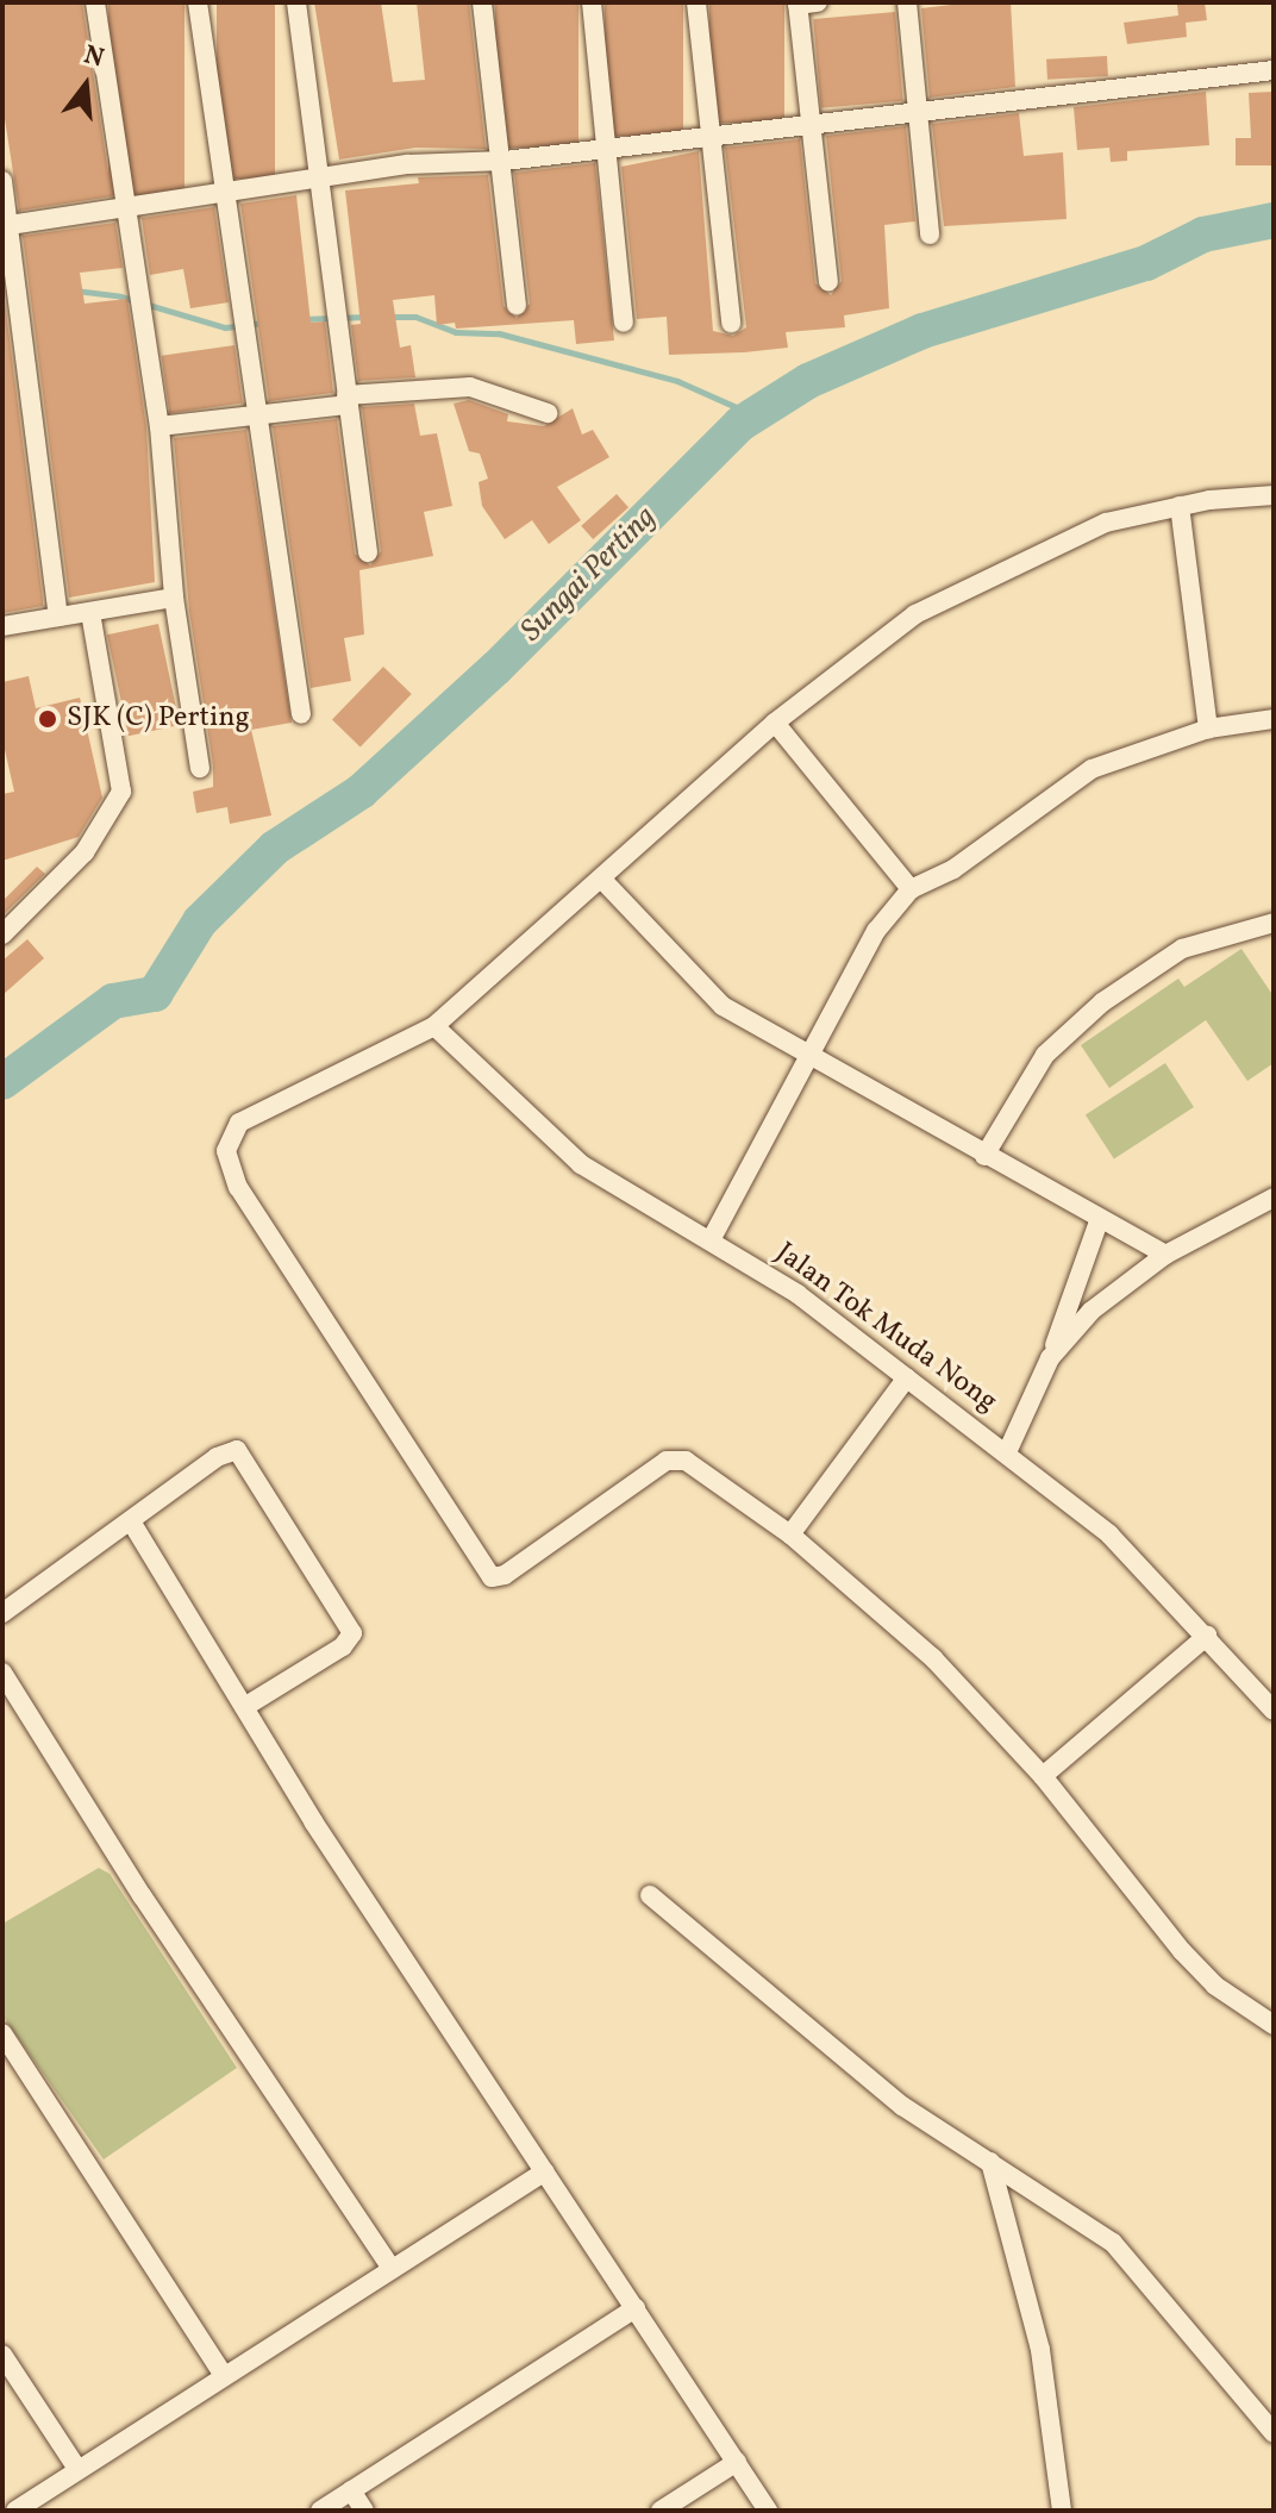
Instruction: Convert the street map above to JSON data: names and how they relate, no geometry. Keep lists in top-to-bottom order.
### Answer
{
  "streets": {
    "street": ["Jalan Tok Muda Nong"]
  },
  "water": ["Sungai Perting"],
  "places": ["SJK (C) Perting"],
  "north": "top"
}
